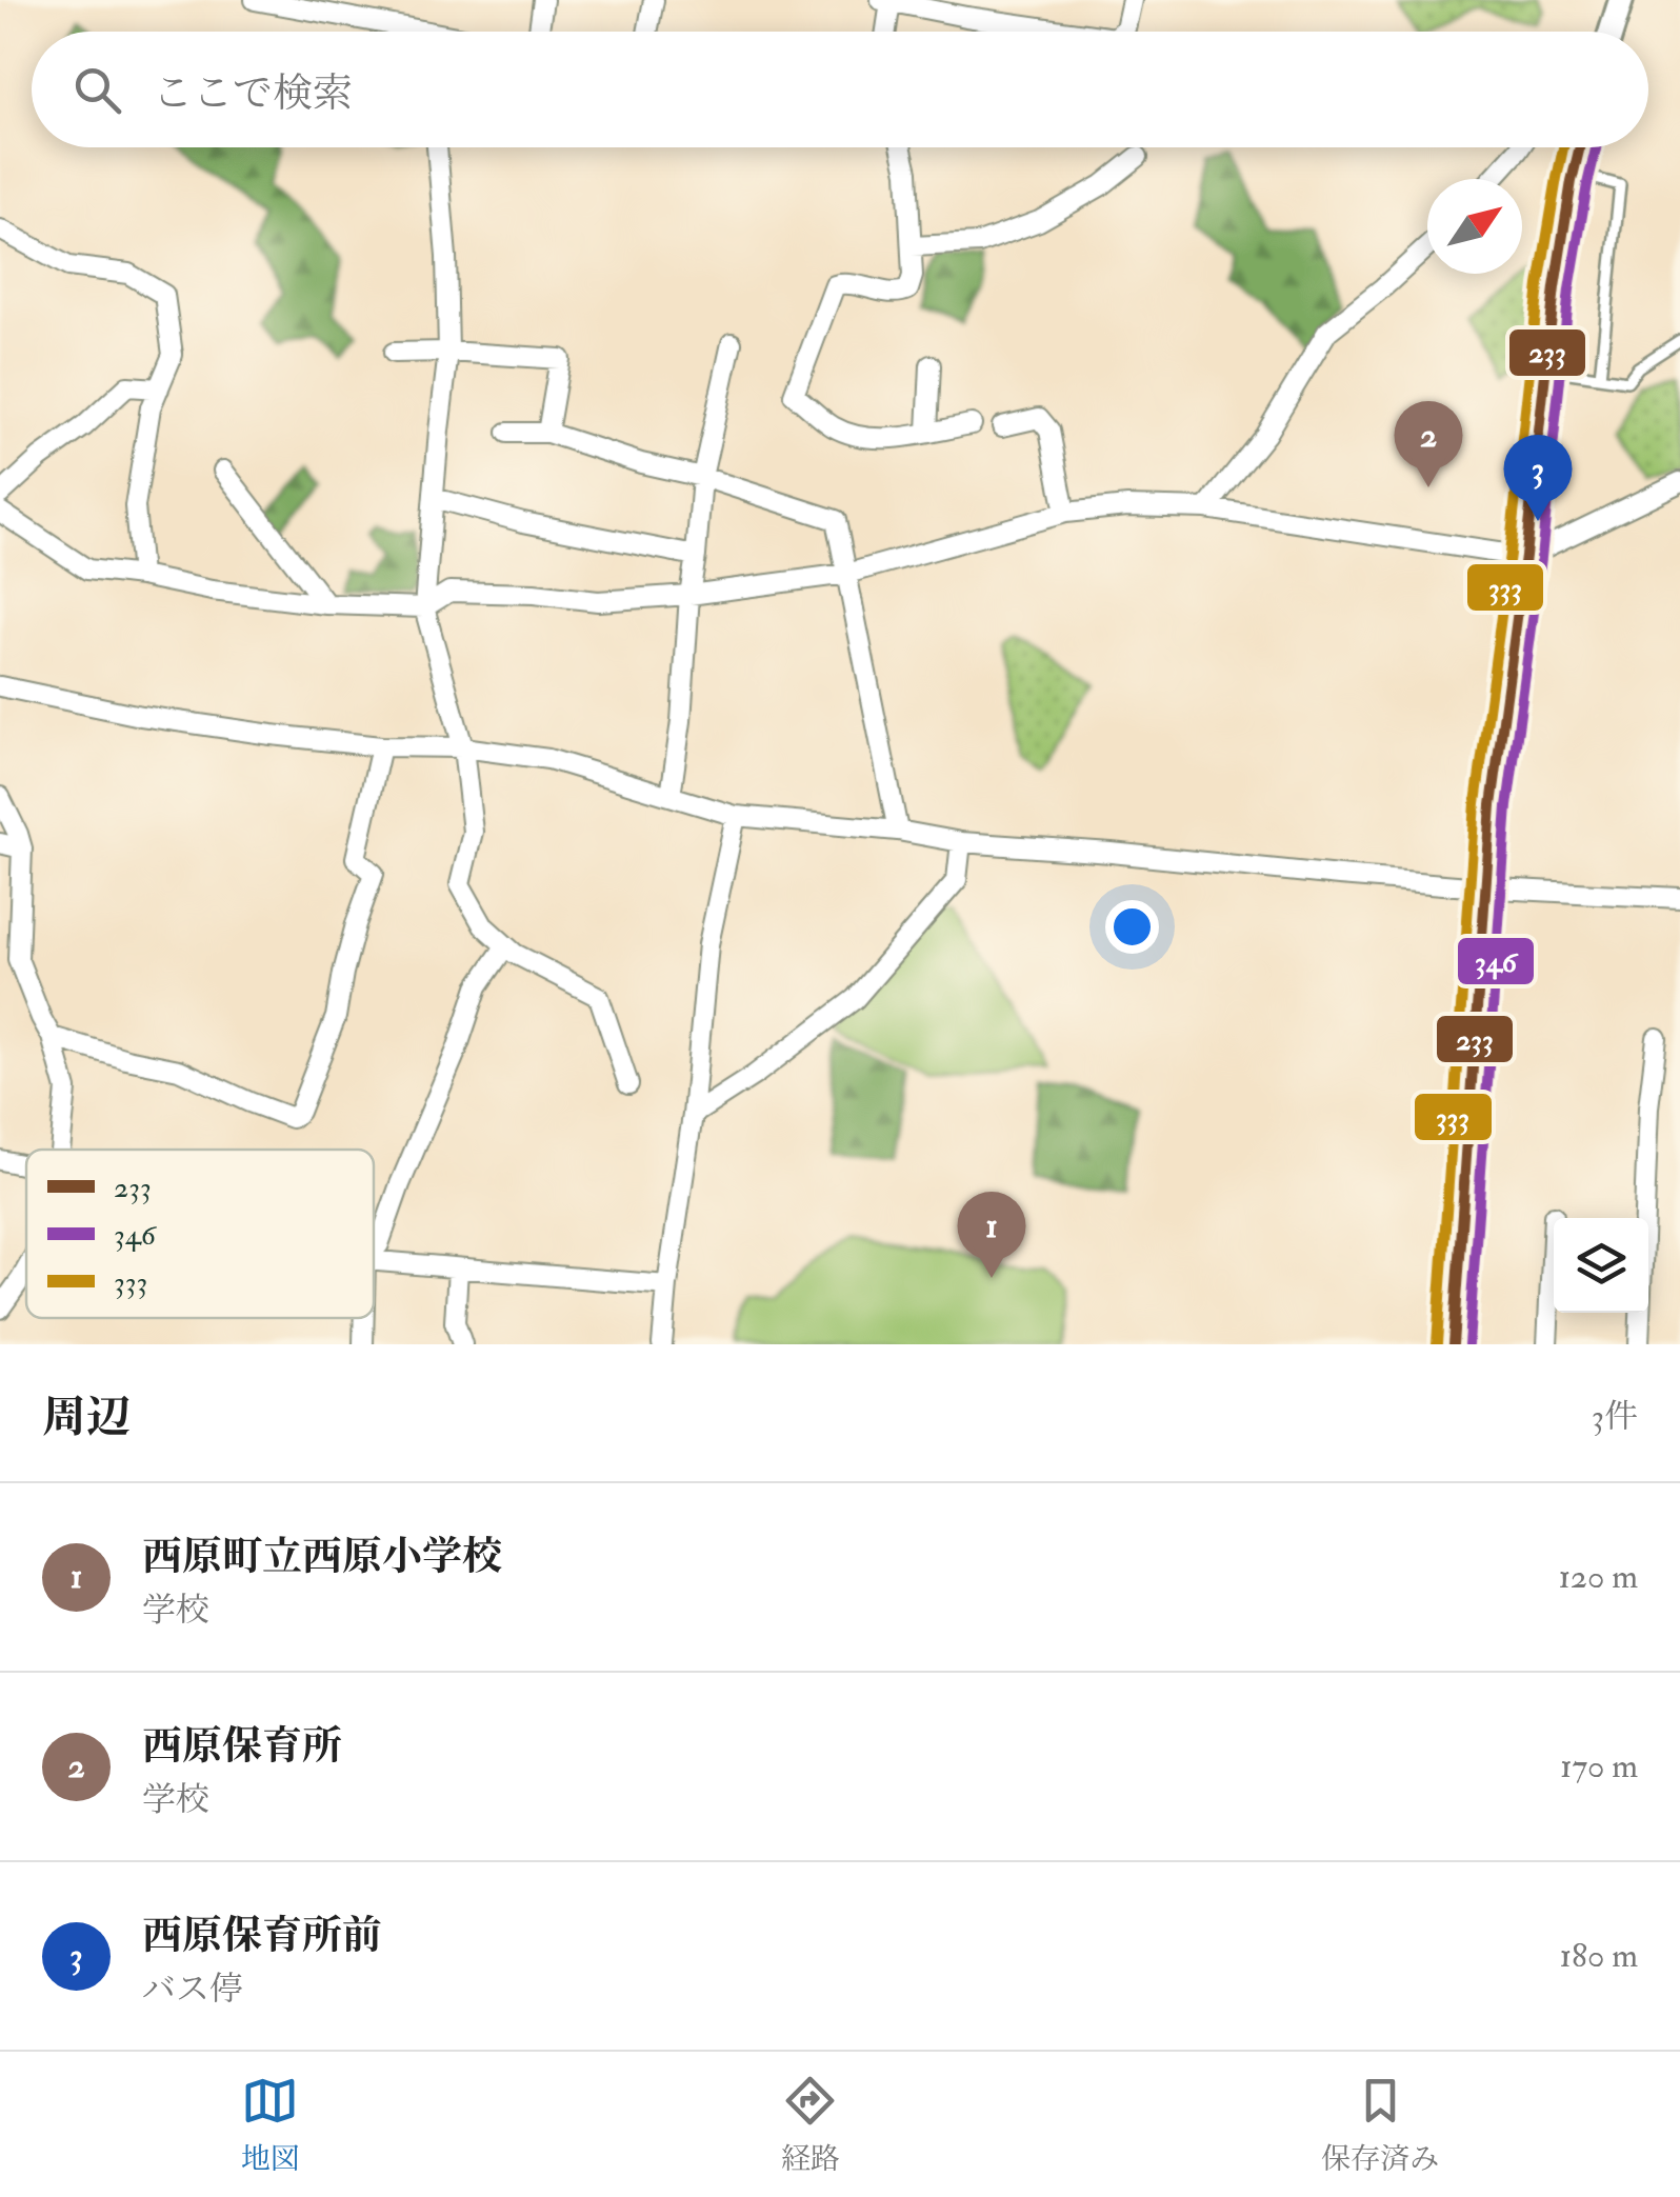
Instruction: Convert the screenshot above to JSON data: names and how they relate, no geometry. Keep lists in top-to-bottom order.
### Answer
{
  "lines": ["transit line 233", "transit line 346", "transit line 333"],
  "legend": ["233", "346", "333"],
  "north": "top right",
  "page": {
    "search": "ここで検索",
    "pins": ["2", "3", "1"],
    "heading": ["周辺", "3件"],
    "list": [
      {
        "mark": "1",
        "name": "西原町立西原小学校",
        "note": "学校",
        "value": "120 m"
      },
      {
        "mark": "2",
        "name": "西原保育所",
        "note": "学校",
        "value": "170 m"
      },
      {
        "mark": "3",
        "name": "西原保育所前",
        "note": "バス停",
        "value": "180 m"
      }
    ],
    "nav": ["地図", "経路", "保存済み"]
  }
}
